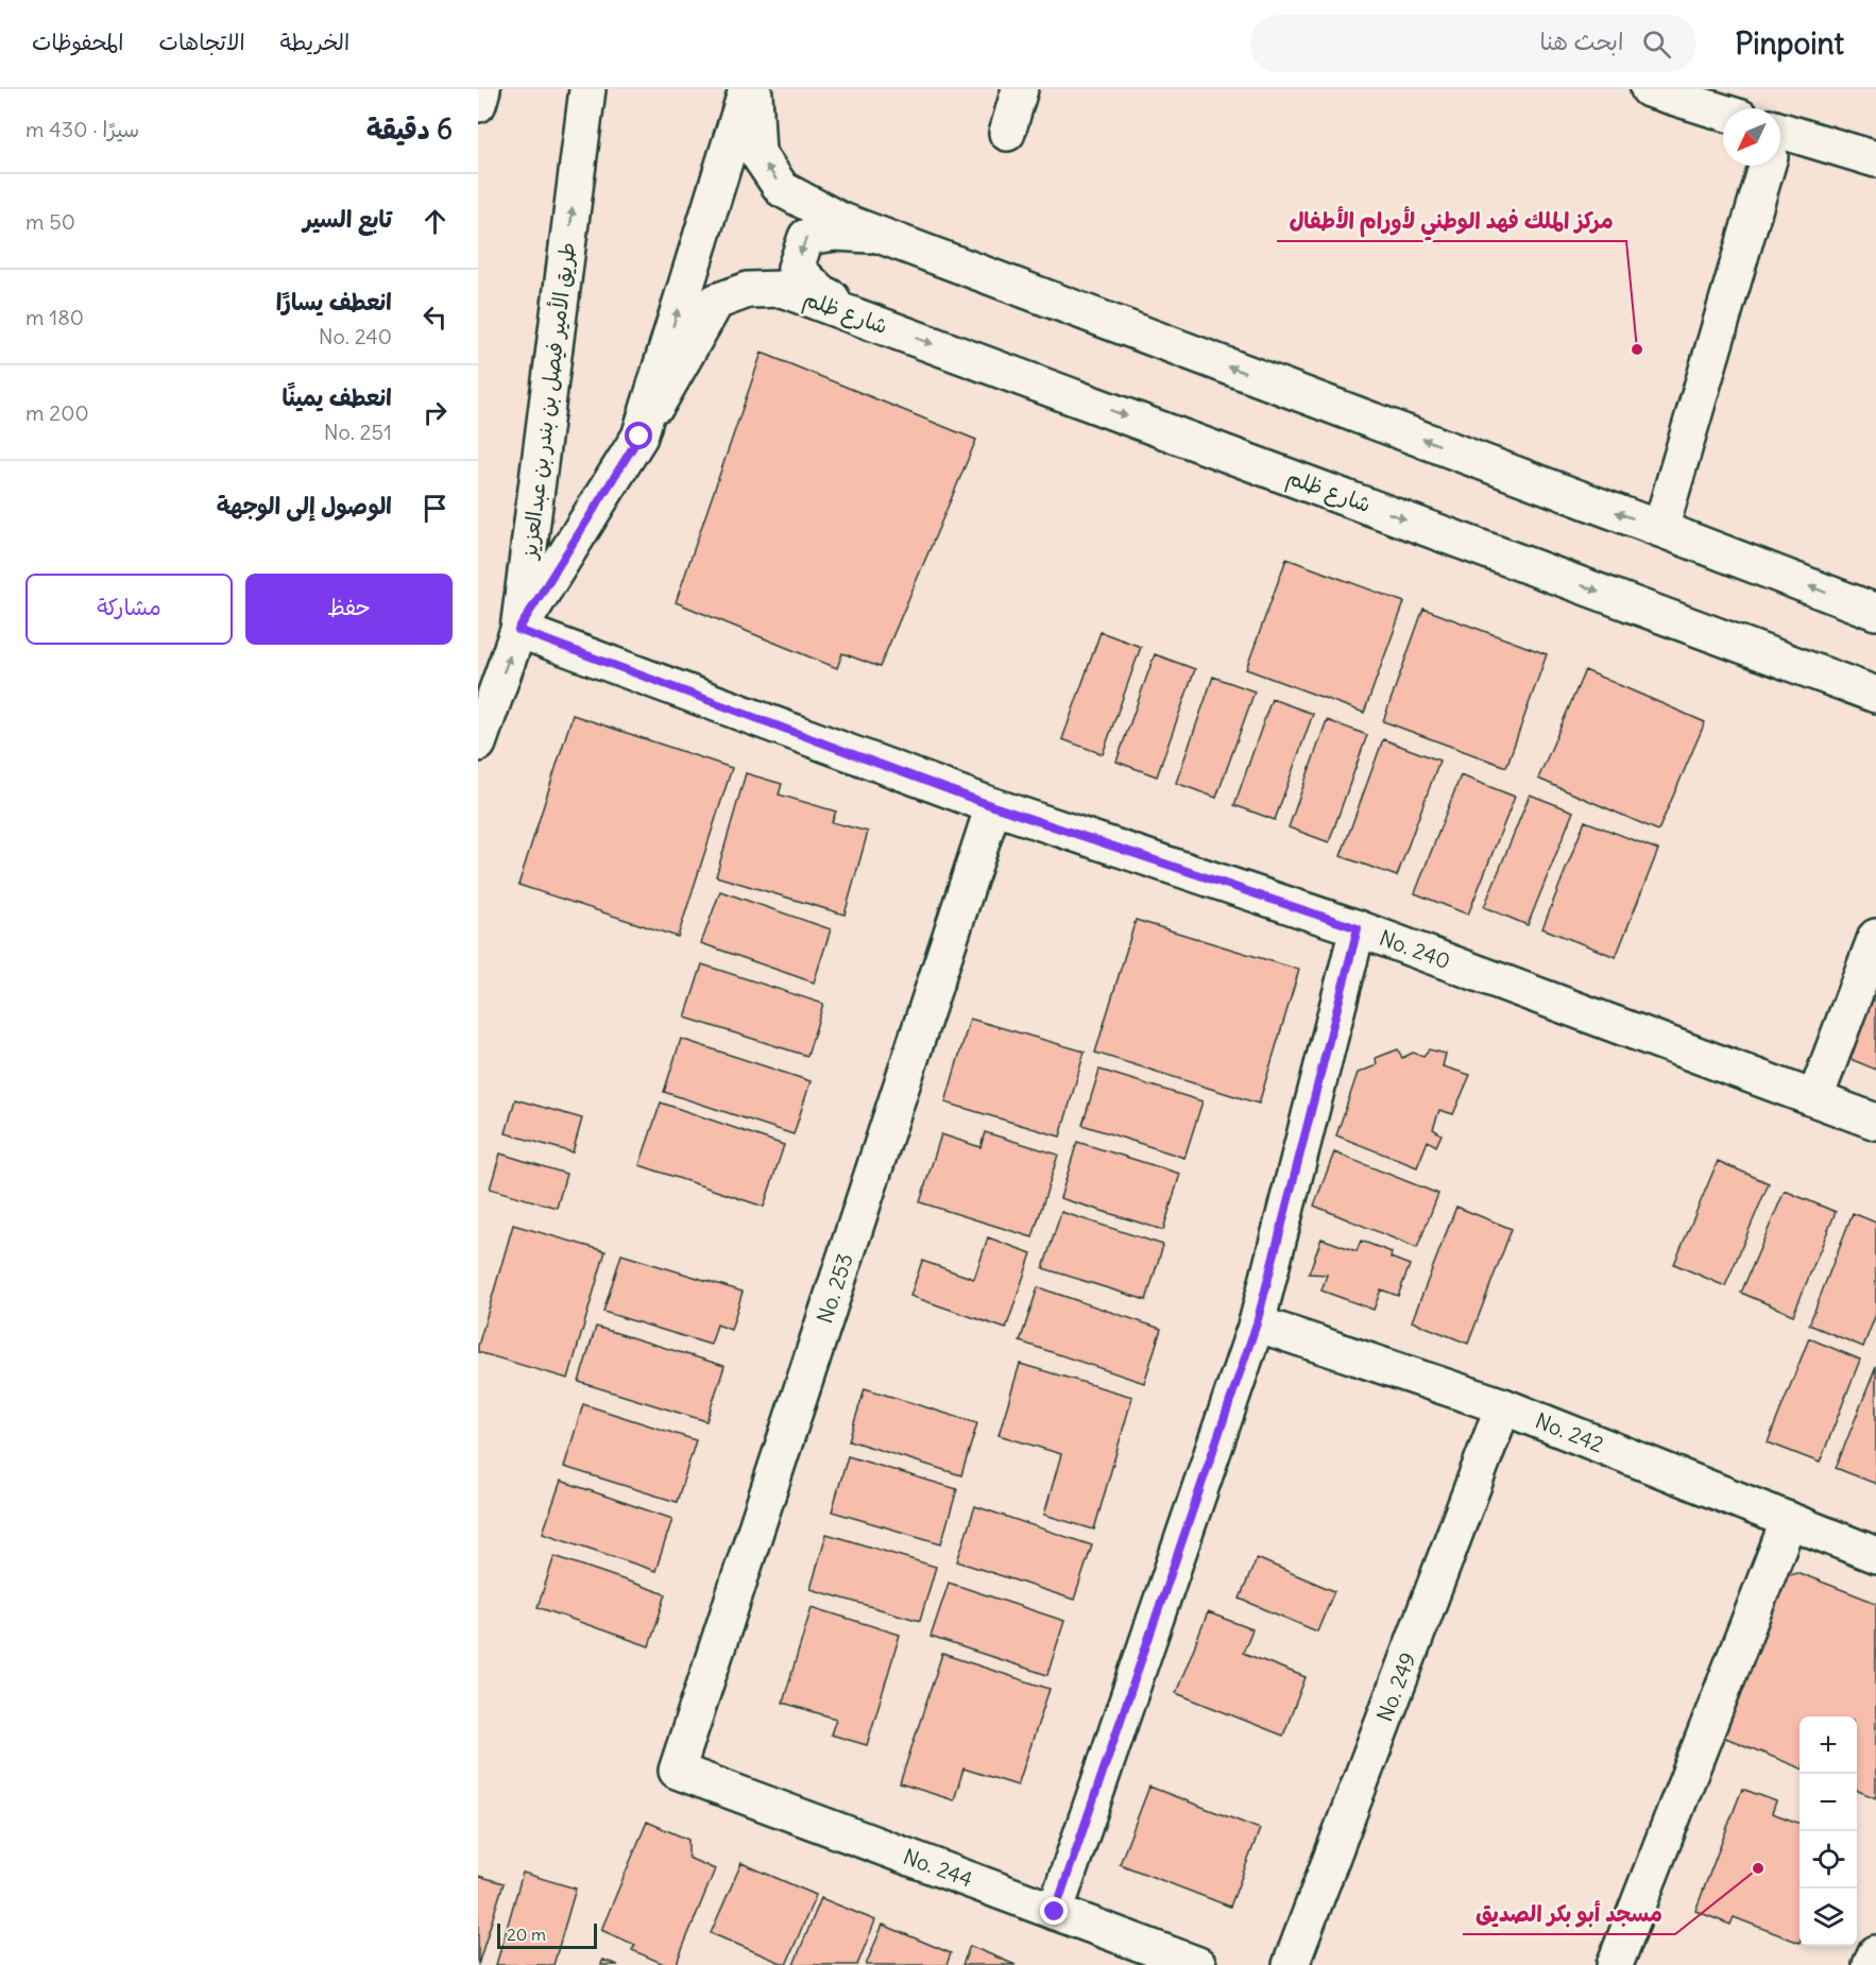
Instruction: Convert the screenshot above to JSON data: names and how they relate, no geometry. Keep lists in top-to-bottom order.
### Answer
{
  "streets": {
    "street": [
      "شارع ظلم",
      "طريق الأمير فيصل بن بندر بن عبدالعزيز",
      "No. 240",
      "No. 253",
      "No. 242",
      "No. 249",
      "No. 244"
    ]
  },
  "crossings": [
    ["طريق الأمير فيصل بن بندر بن عبدالعزيز", "No. 240"],
    ["No. 240", "No. 253"],
    ["No. 253", "No. 244"],
    ["No. 242", "No. 249"]
  ],
  "places": ["مركز الملك فهد الوطني لأورام الأطفال", "مسجد أبو بكر الصديق"],
  "scale_bar": "20 m",
  "north": "bottom left",
  "page": {
    "header": "Pinpoint",
    "search": "ابحث هنا",
    "nav": ["الخريطة", "الاتجاهات", "المحفوظات"],
    "heading": ["6 دقيقة", "سيرًا · 430 m"],
    "list": [
      ["تابع السير", "50 m"],
      ["انعطف يسارًا", "No. 240", "180 m"],
      ["انعطف يمينًا", "No. 251", "200 m"],
      "الوصول إلى الوجهة"
    ],
    "buttons": ["حفظ", "مشاركة"],
    "map_buttons": ["+", "−"],
    "scale": "20 m"
  }
}
